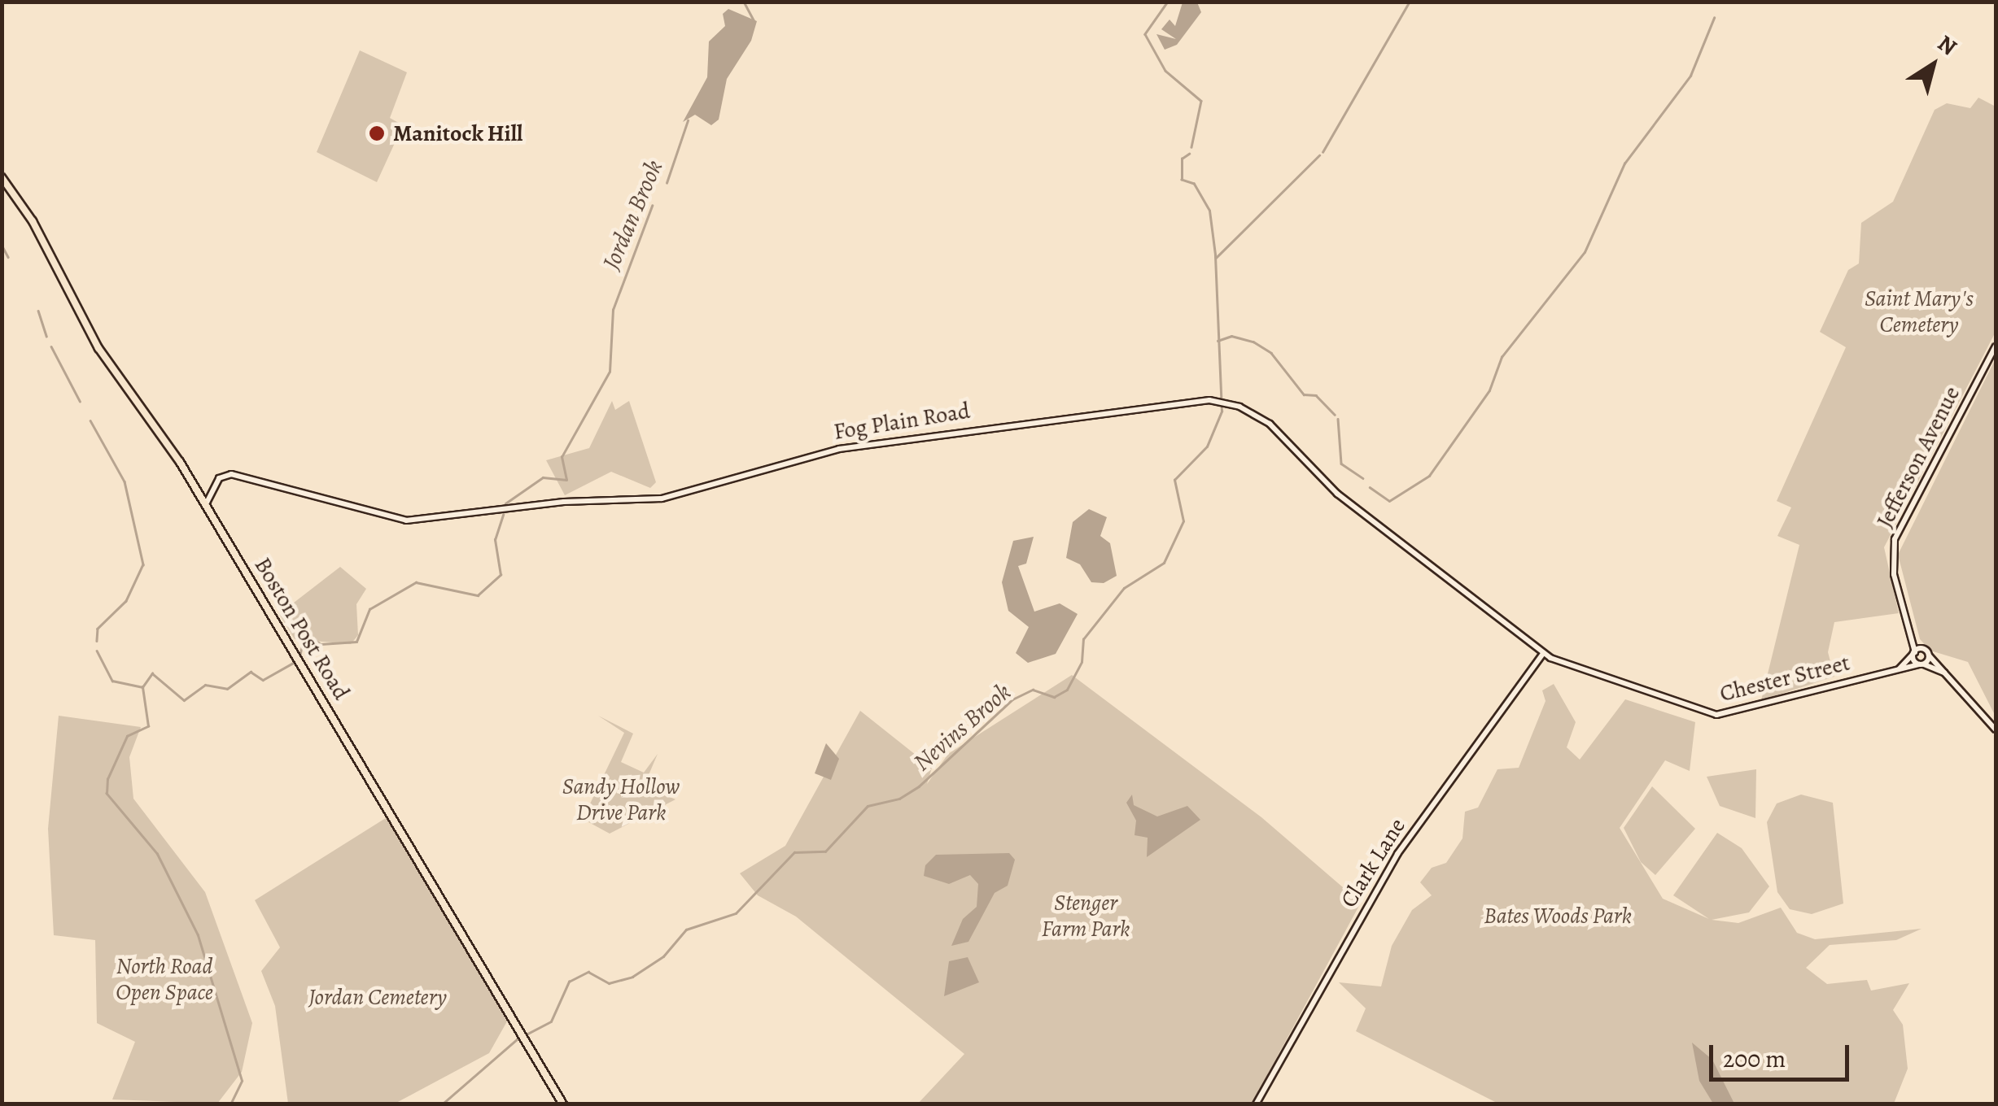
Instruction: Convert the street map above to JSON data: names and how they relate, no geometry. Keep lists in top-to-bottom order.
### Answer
{
  "streets": {
    "main road": [
      "Fog Plain Road",
      "Jefferson Avenue",
      "Boston Post Road",
      "Chester Street",
      "Clark Lane"
    ]
  },
  "crossings": [
    ["Fog Plain Road", "Boston Post Road"],
    ["Fog Plain Road", "Chester Street"],
    ["Fog Plain Road", "Clark Lane"],
    ["Jefferson Avenue", "Chester Street"],
    ["Chester Street", "Clark Lane"]
  ],
  "water": ["Jordan Brook", "Nevins Brook"],
  "parks": [
    "Saint Mary's Cemetery",
    "Sandy Hollow Drive Park",
    "Stenger Farm Park",
    "Bates Woods Park",
    "North Road Open Space",
    "Jordan Cemetery"
  ],
  "places": ["Manitock Hill"],
  "scale_bar": "200 m",
  "north": "top right"
}
